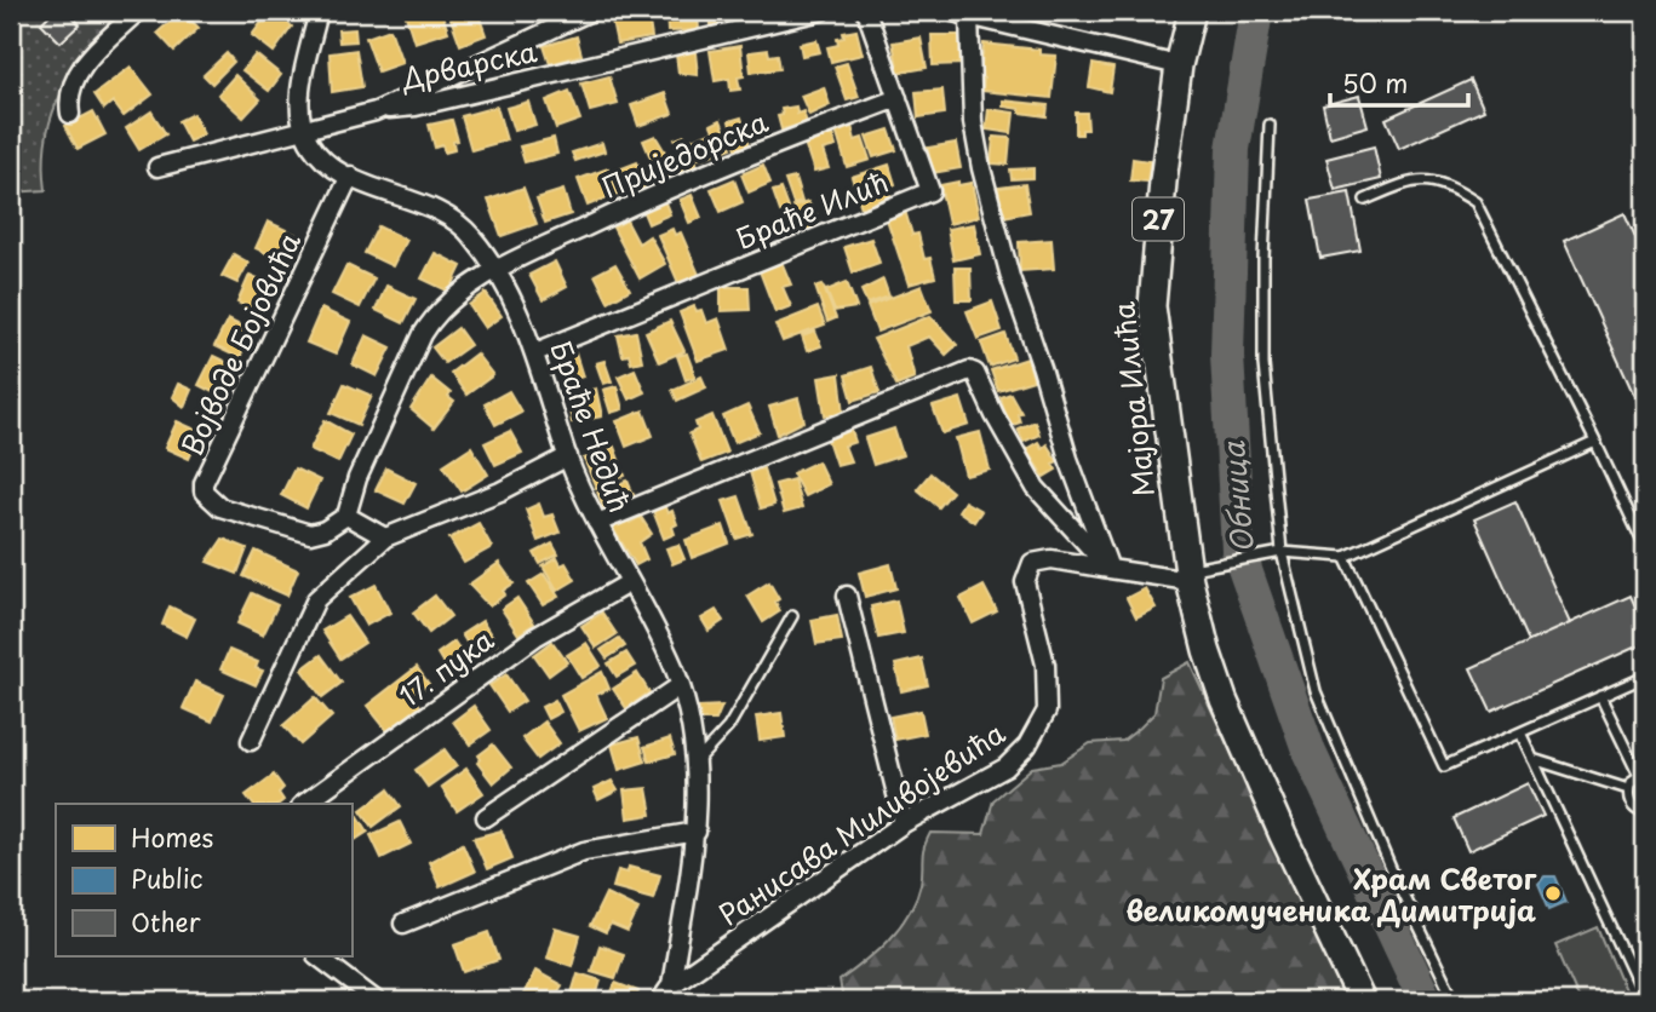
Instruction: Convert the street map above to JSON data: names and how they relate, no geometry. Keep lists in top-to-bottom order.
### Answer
{
  "streets": {
    "main road": ["27", "Мајора Илића"],
    "street": [
      "Дрварска",
      "Приједорска",
      "Браће Илић",
      "Војводе Бојовића",
      "Браће Недић",
      "17. пука",
      "Ранисава Миливојевића"
    ]
  },
  "crossings": [
    ["Приједорска", "Браће Илић"],
    ["Приједорска", "Браће Недић"],
    ["Браће Илић", "Браће Недић"],
    ["Војводе Бојовића", "Браће Недић"],
    ["Мајора Илића", "Ранисава Миливојевића"],
    ["Браће Недић", "17. пука"],
    ["Браће Недић", "Ранисава Миливојевића"]
  ],
  "water": ["Обница"],
  "places": ["Храм Светог великомученика Димитрија"],
  "legend": ["Homes", "Public", "Other"],
  "scale_bar": "50 m"
}
